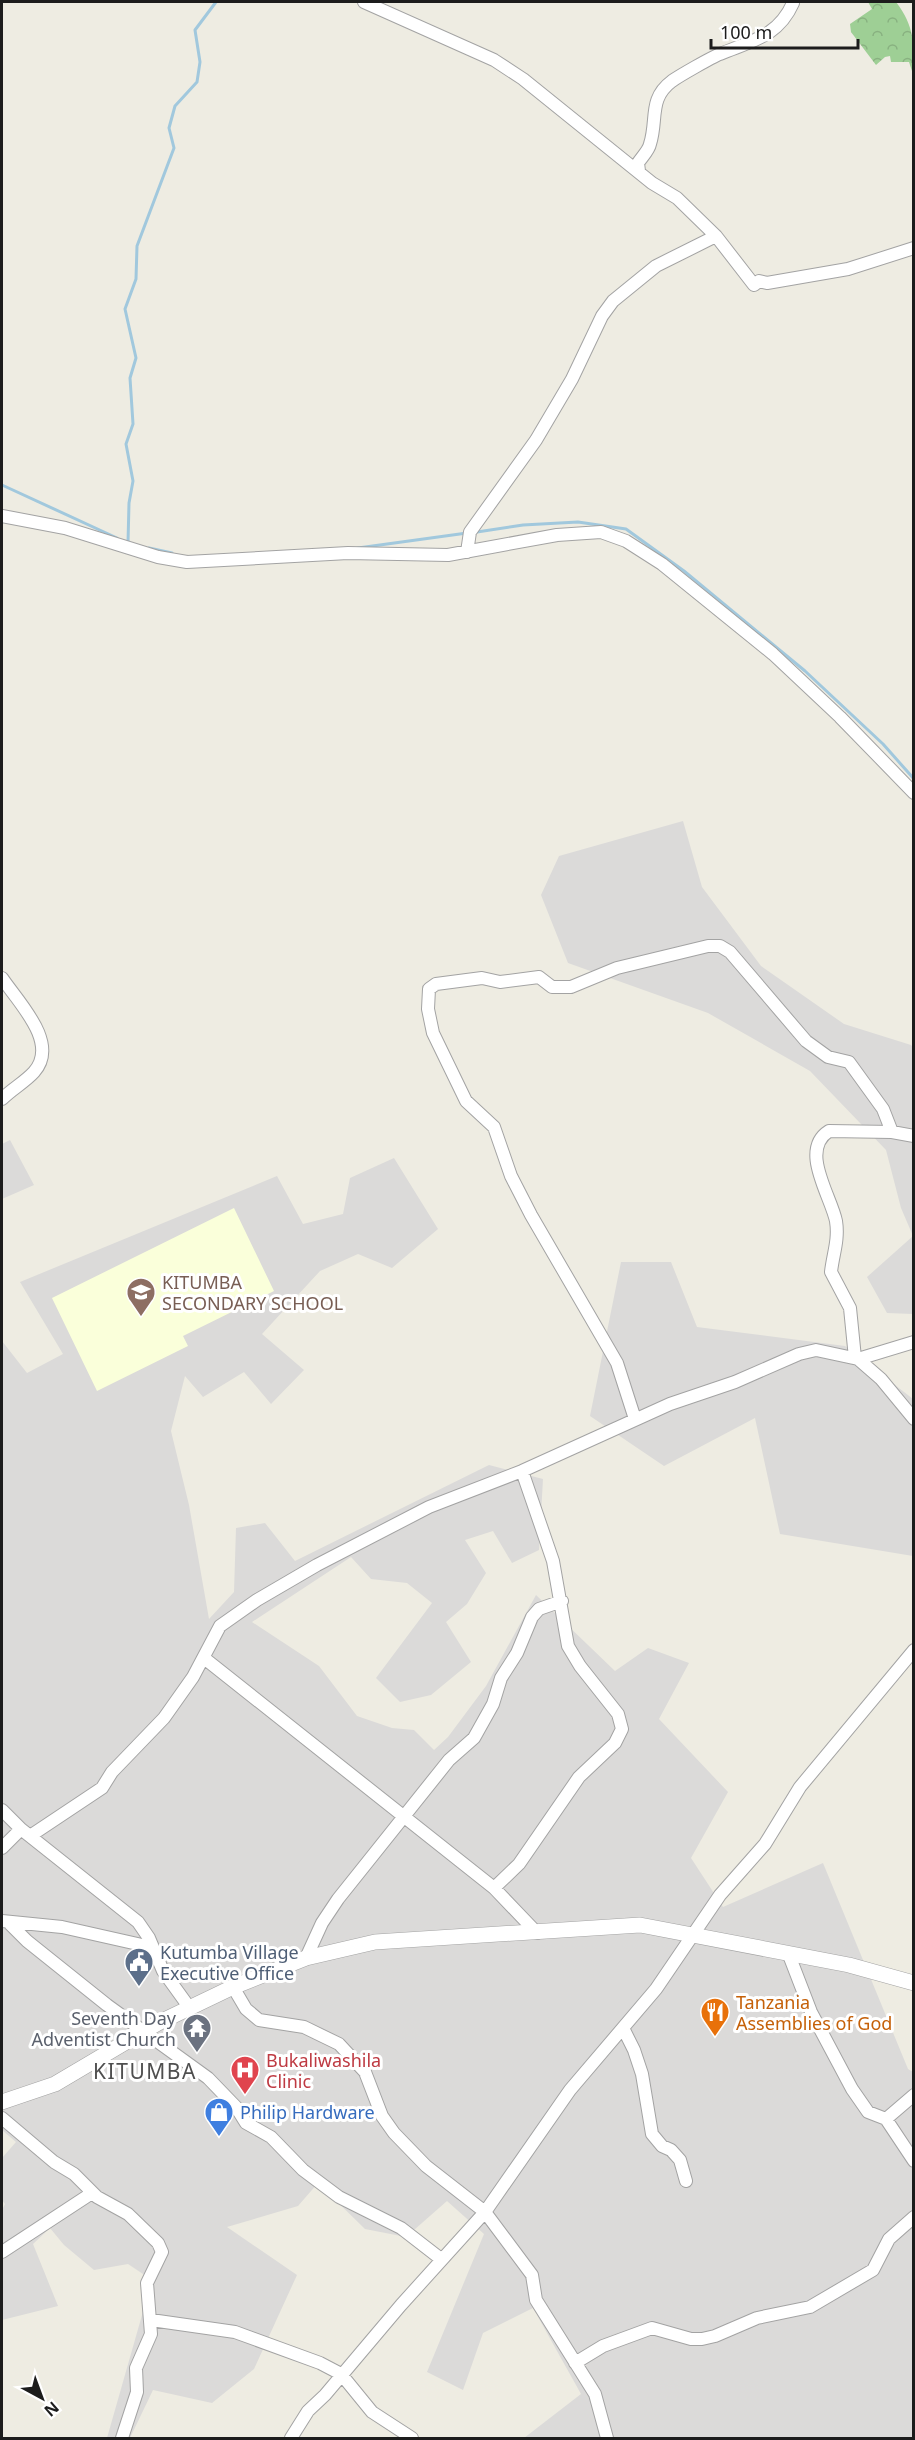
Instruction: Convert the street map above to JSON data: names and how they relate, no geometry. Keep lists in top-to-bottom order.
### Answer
{
  "districts": ["KITUMBA"],
  "places": {
    "school or university": ["KITUMBA SECONDARY SCHOOL"],
    "public building": ["Kutumba Village Executive Office"],
    "restaurant": ["Tanzania Assemblies of God"],
    "temple": ["Seventh Day Adventist Church"],
    "hospital": ["Bukaliwashila Clinic"],
    "shop": ["Philip Hardware"]
  },
  "scale_bar": "100 m",
  "north": "bottom right"
}
